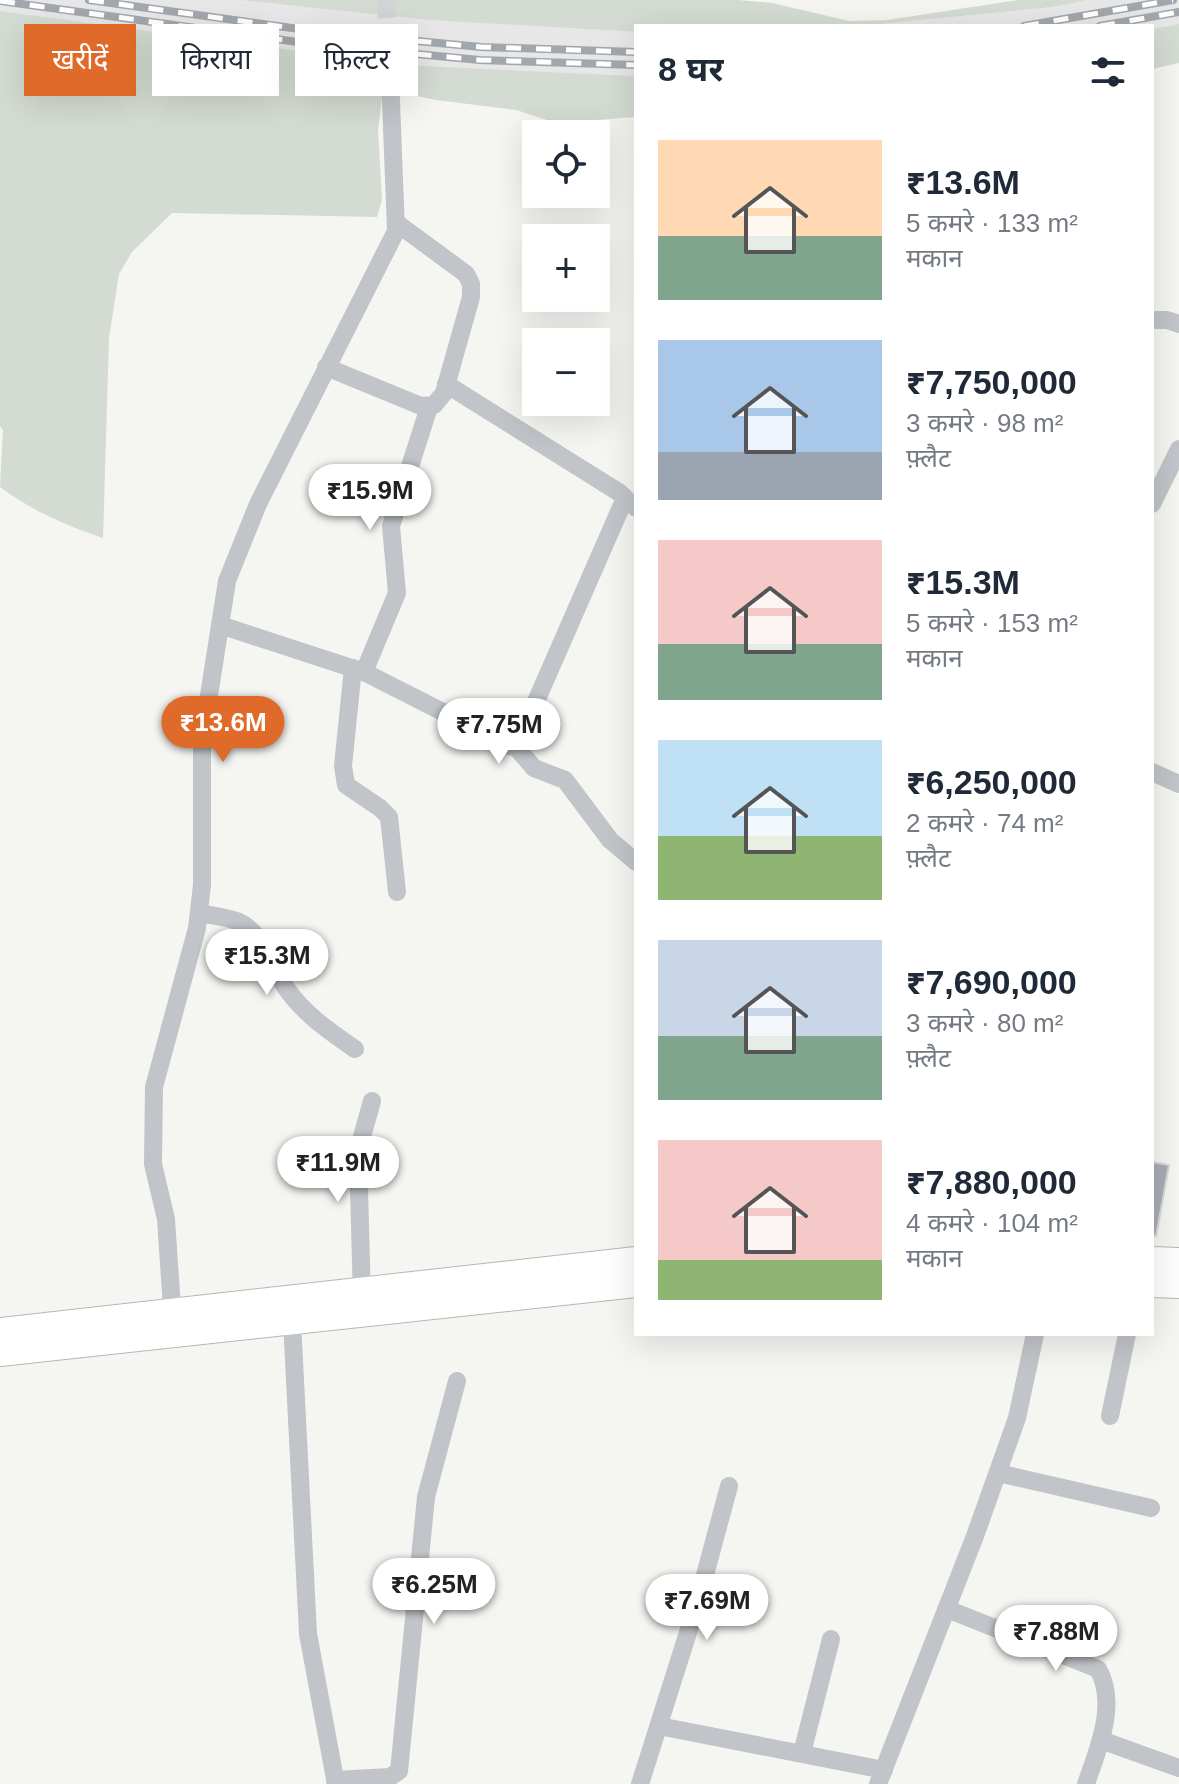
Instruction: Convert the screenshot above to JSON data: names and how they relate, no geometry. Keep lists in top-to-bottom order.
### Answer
{
  "page": {
    "chip": ["खरीदें", "किराया", "फ़िल्टर"],
    "heading": "8 घर",
    "map_buttons": ["+", "−"],
    "list": [
      {
        "name": "₹13.6M",
        "note": "5 कमरे · 133 m² · मकान"
      },
      {
        "name": "₹7,750,000",
        "note": "3 कमरे · 98 m² · फ़्लैट"
      },
      {
        "name": "₹15.3M",
        "note": "5 कमरे · 153 m² · मकान"
      },
      {
        "name": "₹6,250,000",
        "note": "2 कमरे · 74 m² · फ़्लैट"
      },
      {
        "name": "₹7,690,000",
        "note": "3 कमरे · 80 m² · फ़्लैट"
      },
      {
        "name": "₹7,880,000",
        "note": "4 कमरे · 104 m² · मकान"
      }
    ],
    "price": [
      "₹15.9M",
      "₹13.6M",
      "₹7.75M",
      "₹15.3M",
      "₹11.9M",
      "₹6.25M",
      "₹7.69M",
      "₹7.88M"
    ]
  }
}
